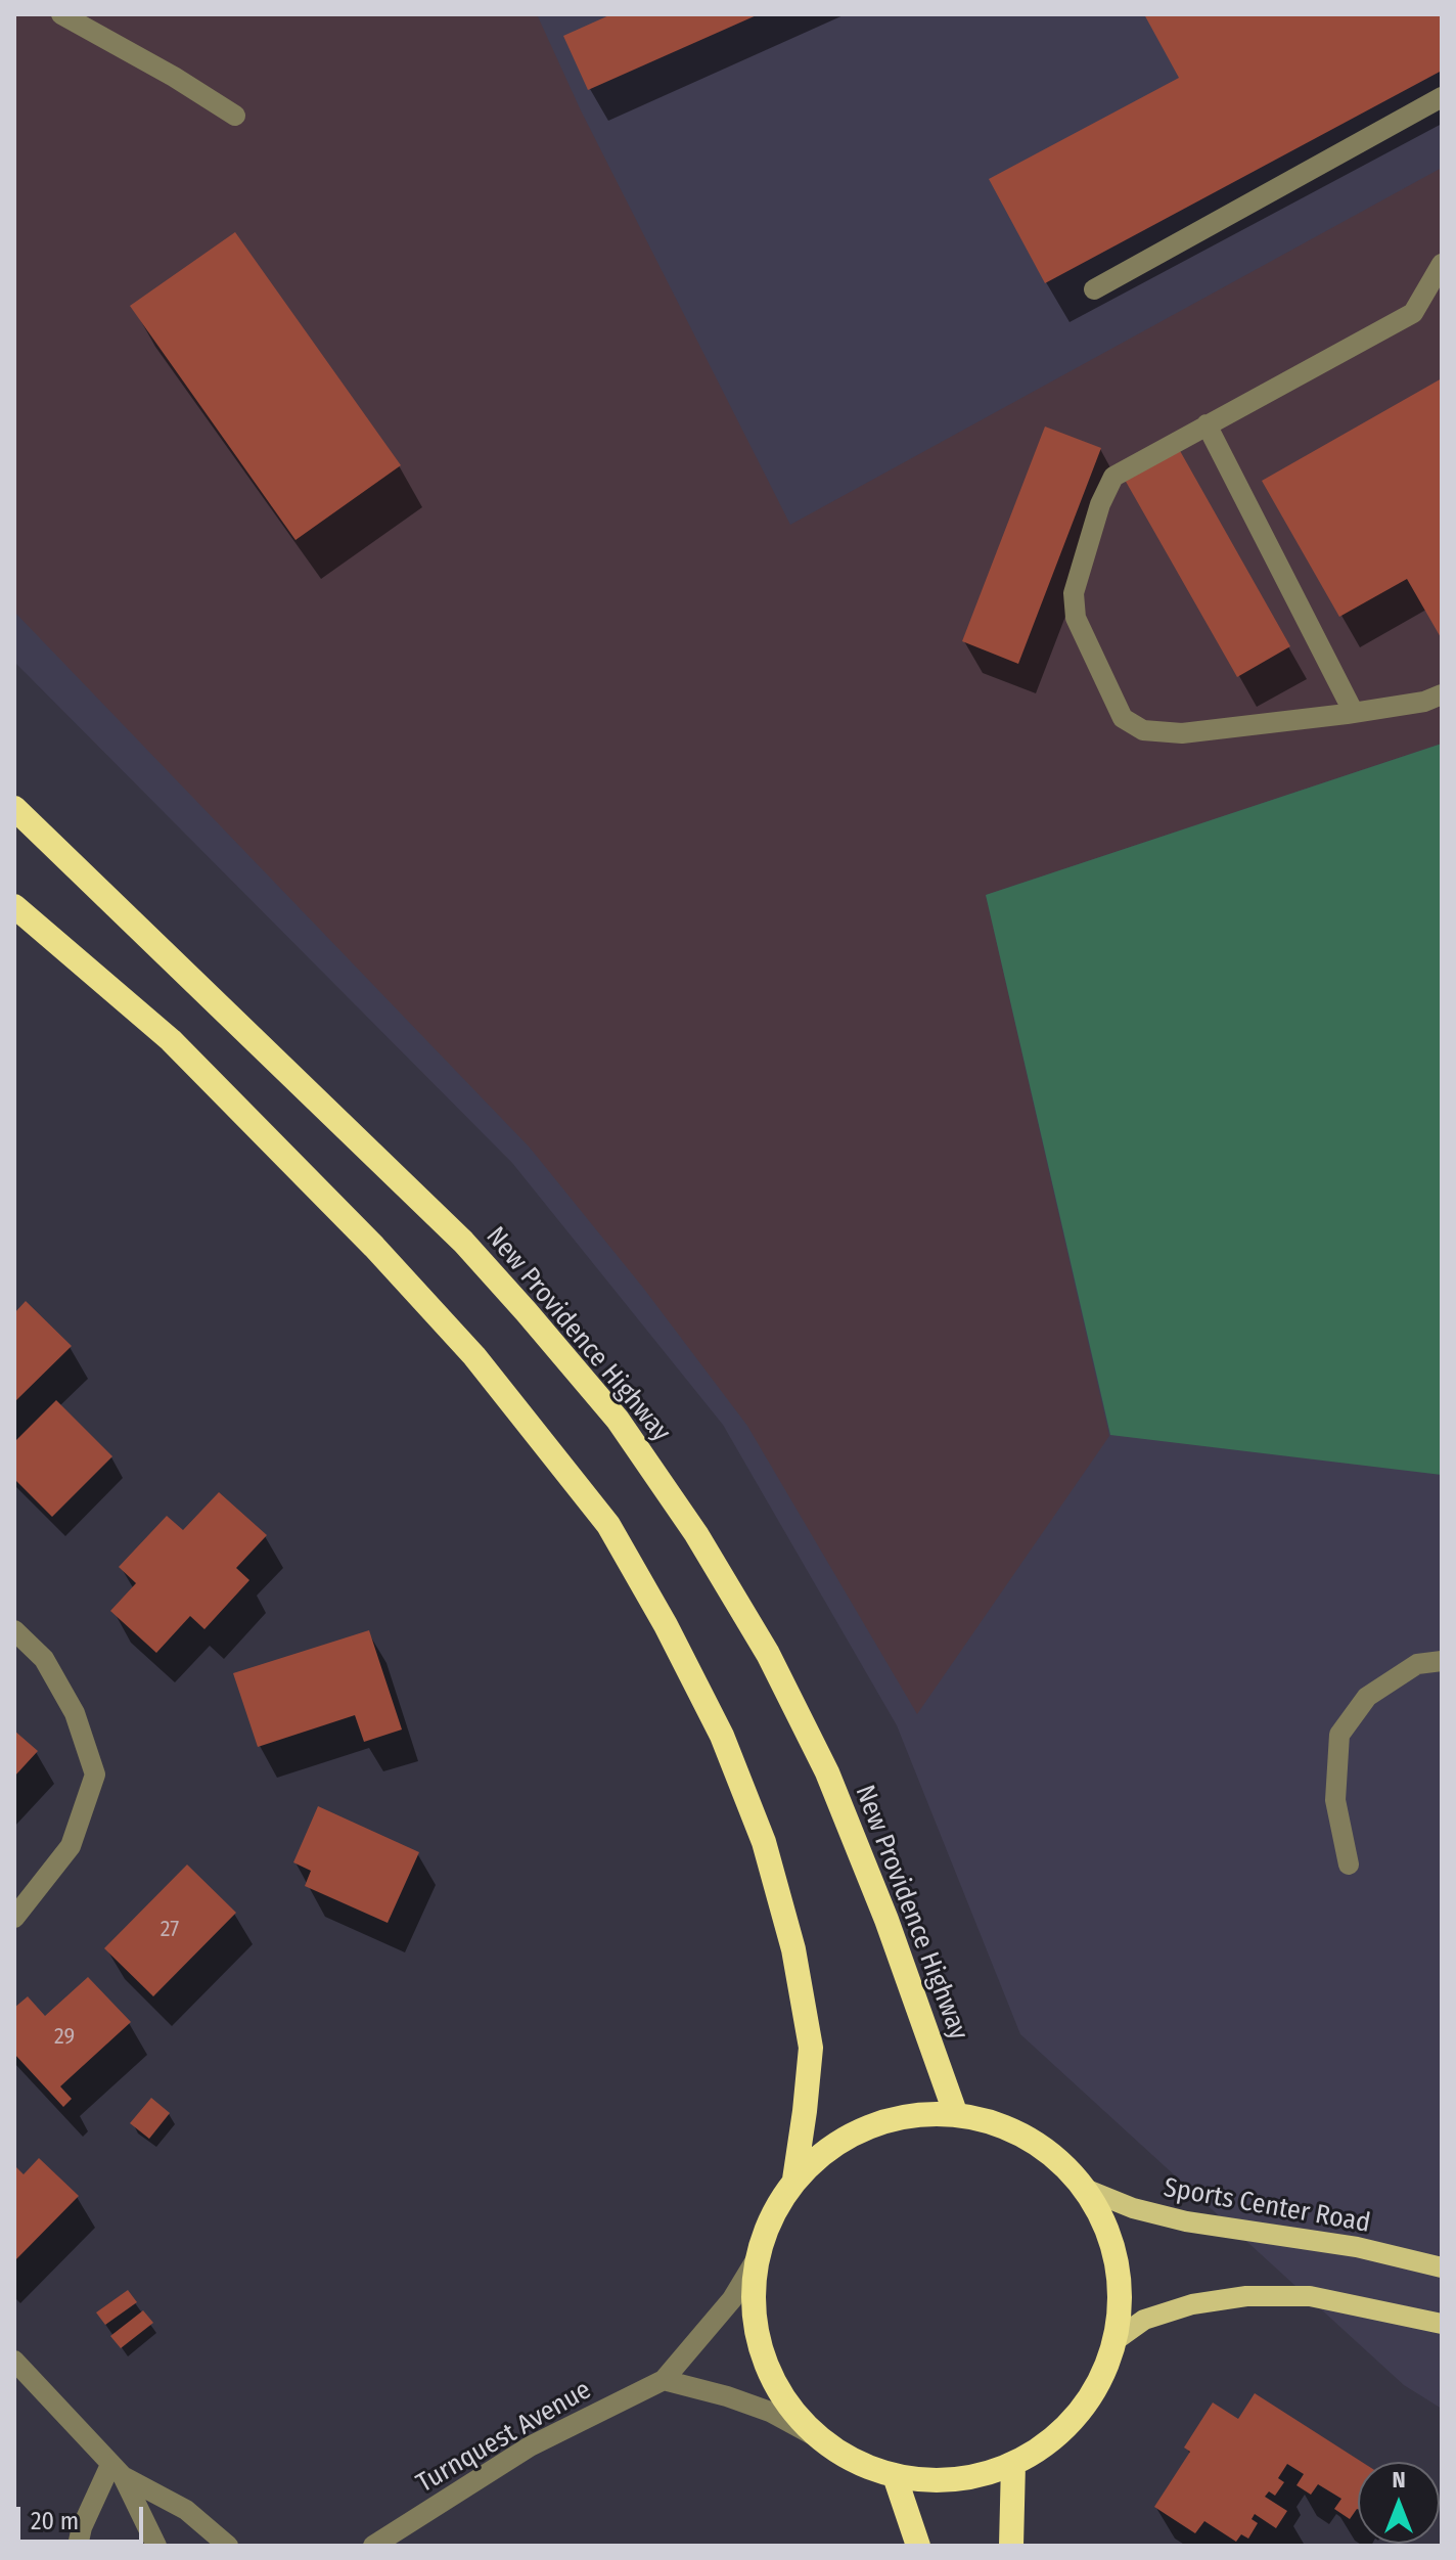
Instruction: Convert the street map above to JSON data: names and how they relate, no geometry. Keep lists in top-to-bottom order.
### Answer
{
  "streets": {
    "highway": ["New Providence Highway"],
    "main road": ["Sports Center Road"],
    "street": ["Turnquest Avenue"]
  },
  "house_numbers": ["27", "29"],
  "scale_bar": "20 m",
  "north": "top"
}
